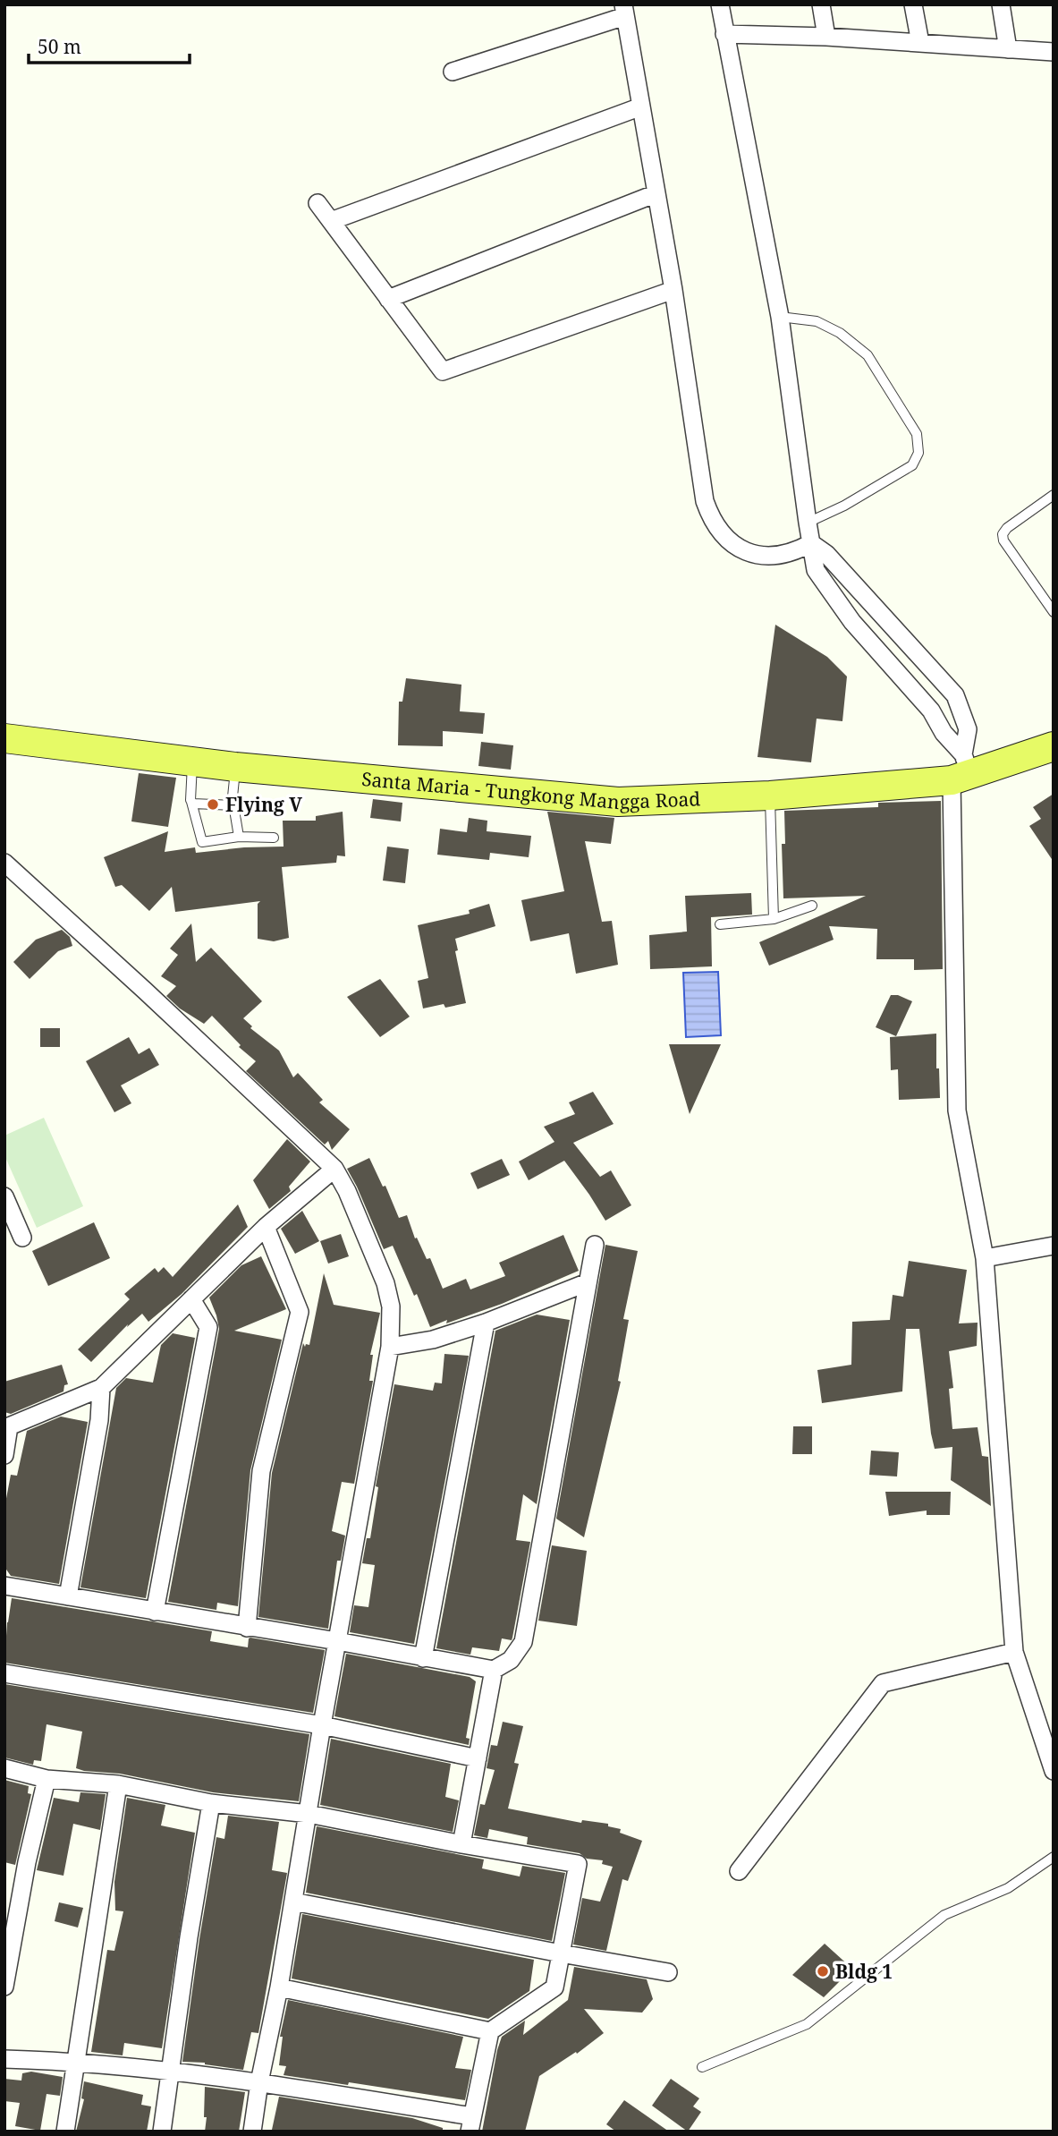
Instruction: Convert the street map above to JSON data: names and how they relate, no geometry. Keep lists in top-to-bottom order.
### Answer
{
  "streets": {
    "main road": ["Santa Maria - Tungkong Mangga Road"]
  },
  "places": ["Flying V", "Bldg 1"],
  "scale_bar": "50 m"
}
